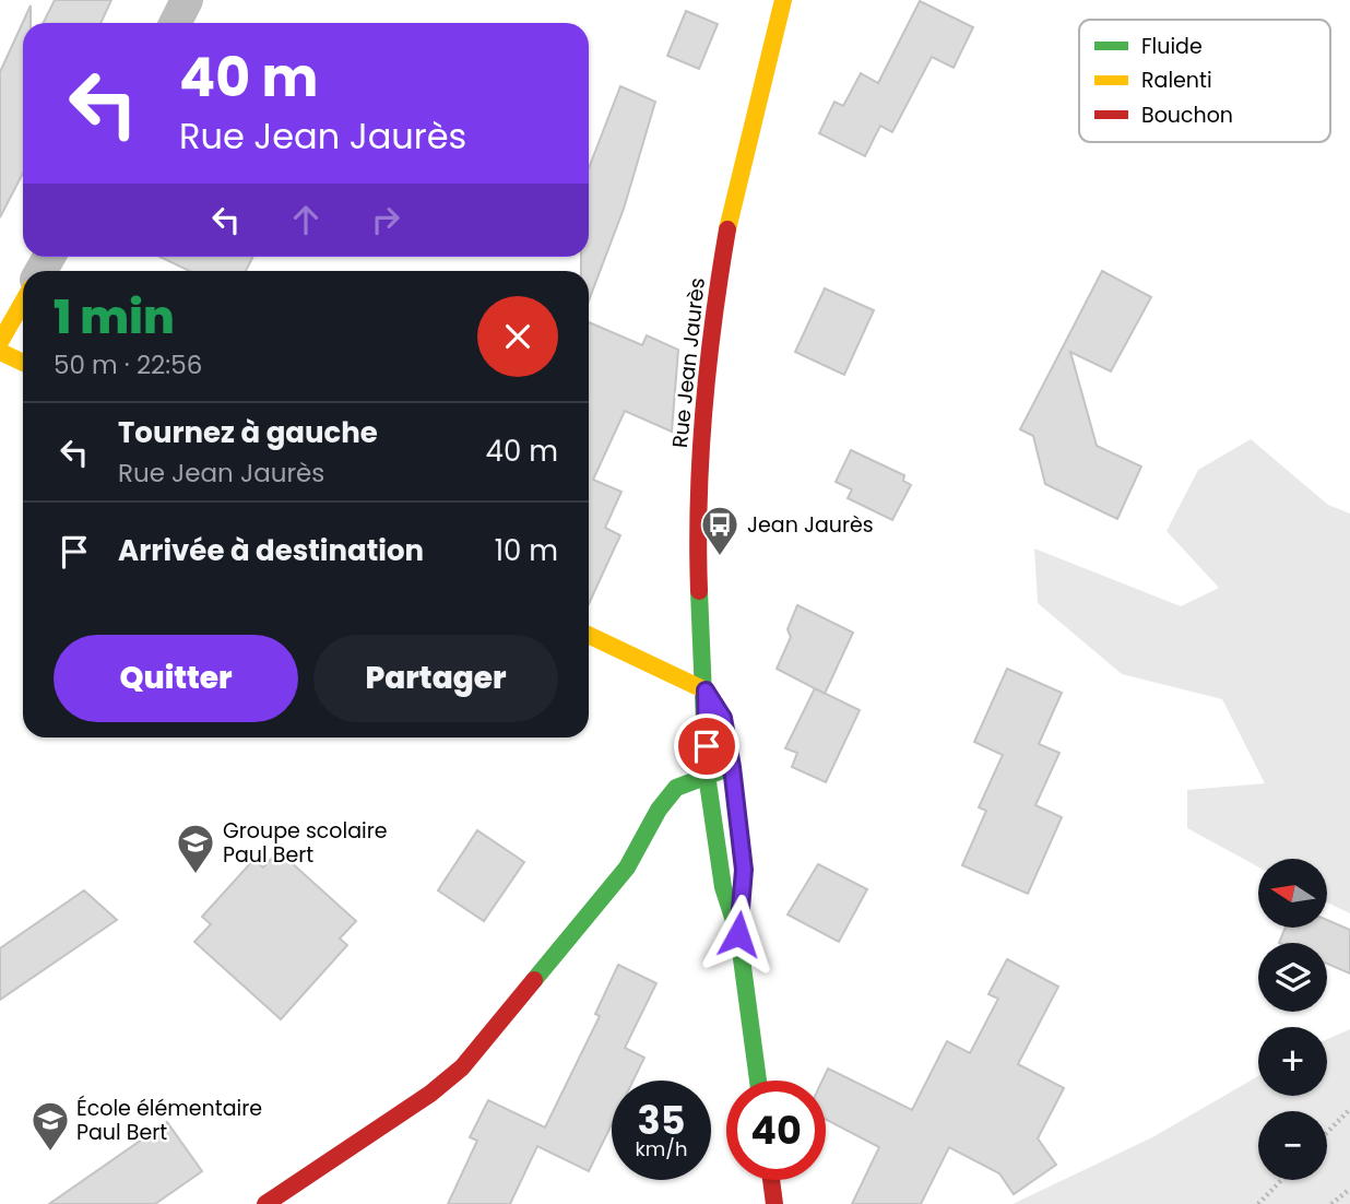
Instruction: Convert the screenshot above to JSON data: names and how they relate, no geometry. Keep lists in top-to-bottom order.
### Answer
{
  "streets": {
    "street": ["Rue Jean Jaurès"]
  },
  "places": {
    "bus stop": ["Jean Jaurès"],
    "school or university": ["Groupe scolaire Paul Bert", "École élémentaire Paul Bert"]
  },
  "legend": ["Fluide", "Ralenti", "Bouchon"],
  "north": "left",
  "page": {
    "turn": ["40 m", "Rue Jean Jaurès"],
    "heading": ["1 min", "50 m · 22:56"],
    "list": [
      {
        "name": "Tournez à gauche",
        "note": "Rue Jean Jaurès",
        "value": "40 m"
      },
      {
        "name": "Arrivée à destination",
        "value": "10 m"
      }
    ],
    "buttons": ["Quitter", "Partager"],
    "map_buttons": ["+", "−"],
    "speed": "35 km/h",
    "limit": "40"
  }
}
